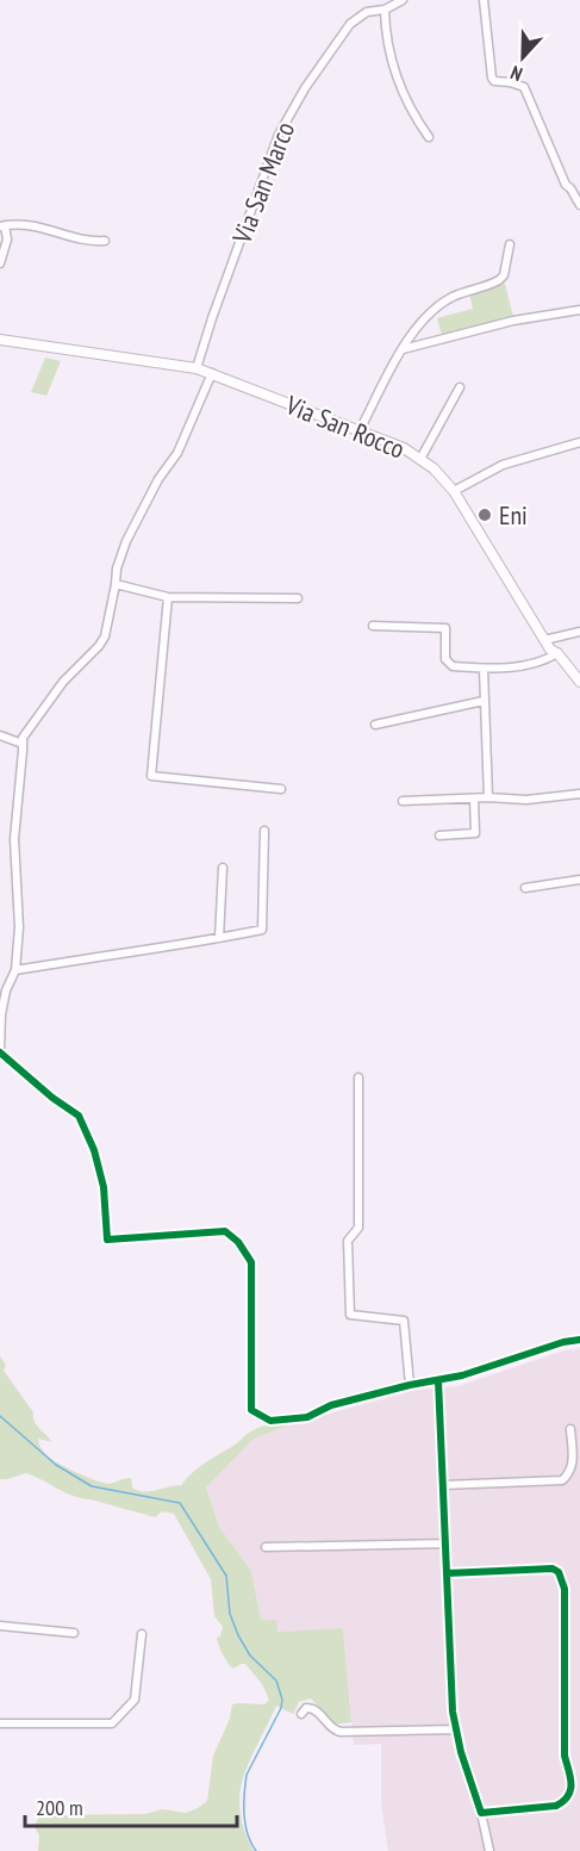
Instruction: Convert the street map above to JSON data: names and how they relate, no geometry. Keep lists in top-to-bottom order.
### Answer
{
  "streets": {
    "street": ["Via San Marco", "Via San Rocco"]
  },
  "crossings": [
    ["Via San Marco", "Via San Rocco"]
  ],
  "places": ["Eni"],
  "scale_bar": "200 m",
  "north": "bottom"
}
